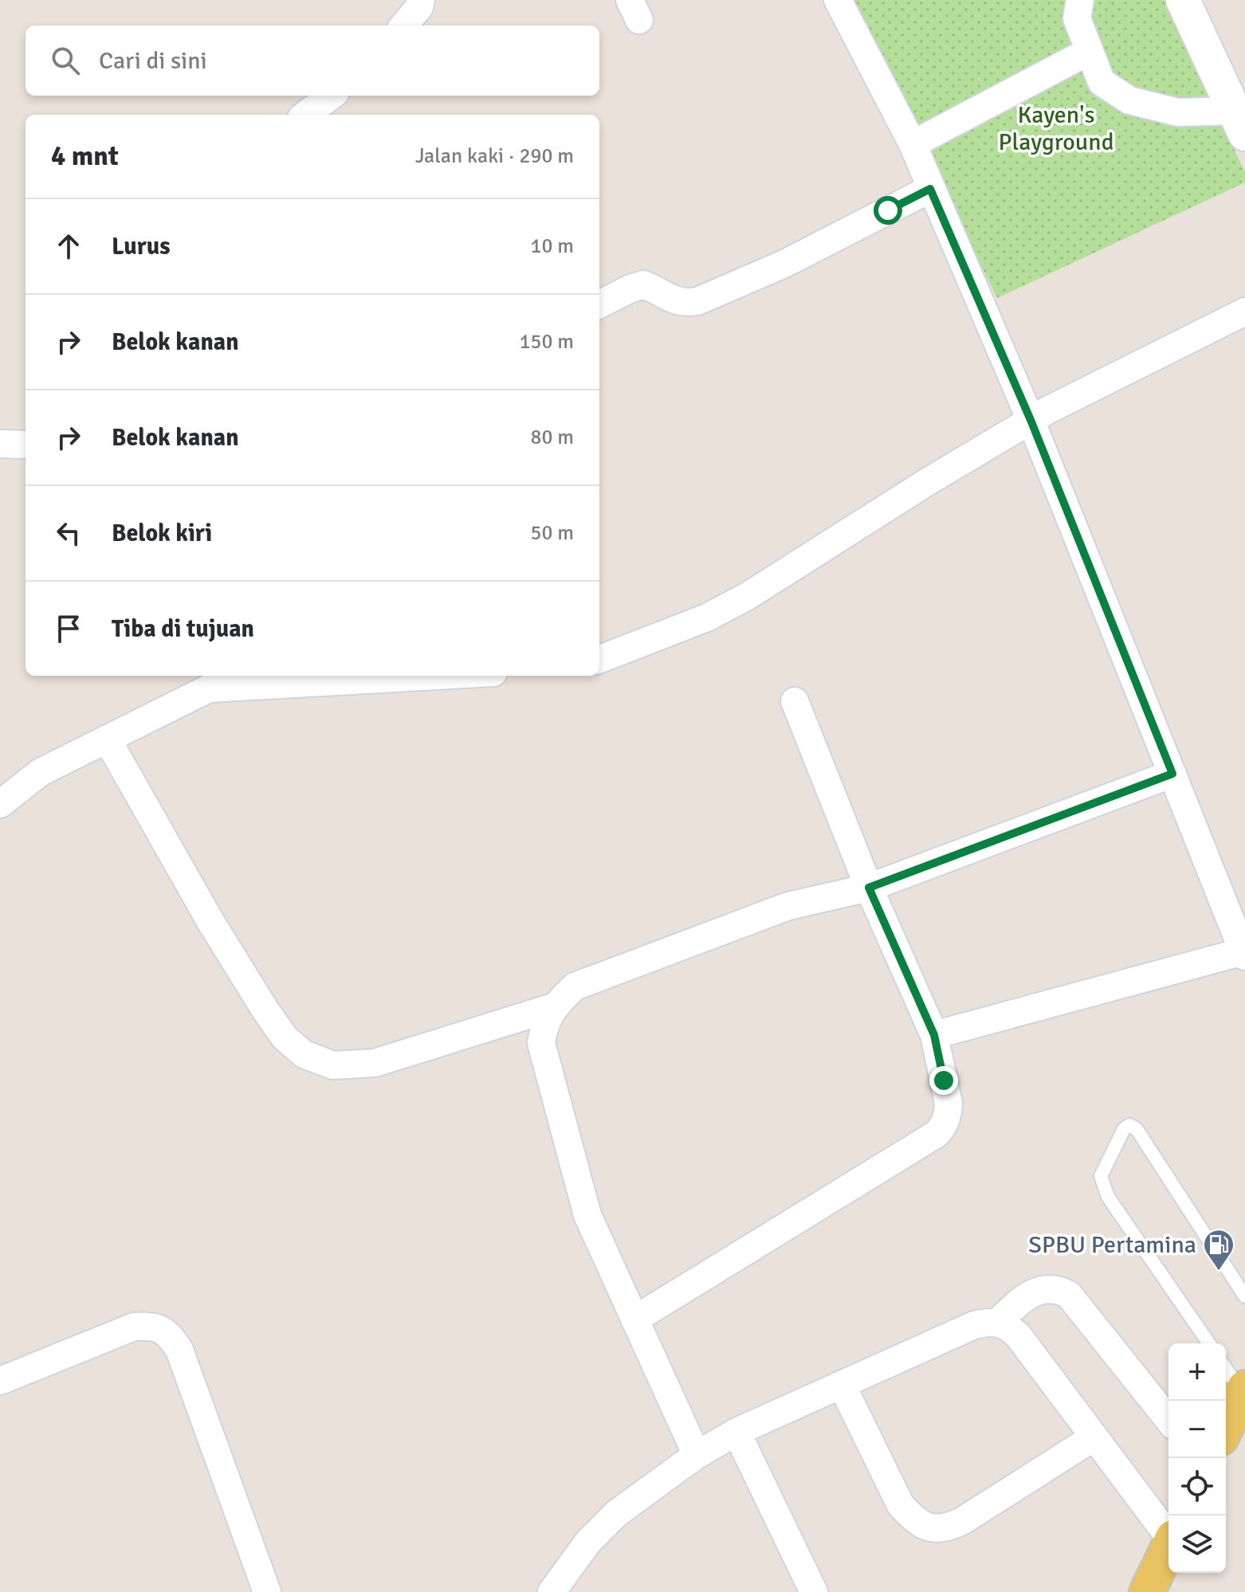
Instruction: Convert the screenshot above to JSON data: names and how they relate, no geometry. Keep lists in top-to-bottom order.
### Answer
{
  "parks": ["Kayen's Playground"],
  "places": {
    "fuel station": ["SPBU Pertamina"]
  },
  "page": {
    "search": "Cari di sini",
    "heading": ["4 mnt", "Jalan kaki · 290 m"],
    "list": [
      ["Lurus", "10 m"],
      ["Belok kanan", "150 m"],
      ["Belok kanan", "80 m"],
      ["Belok kiri", "50 m"],
      "Tiba di tujuan"
    ],
    "map_buttons": ["+", "−"]
  }
}
